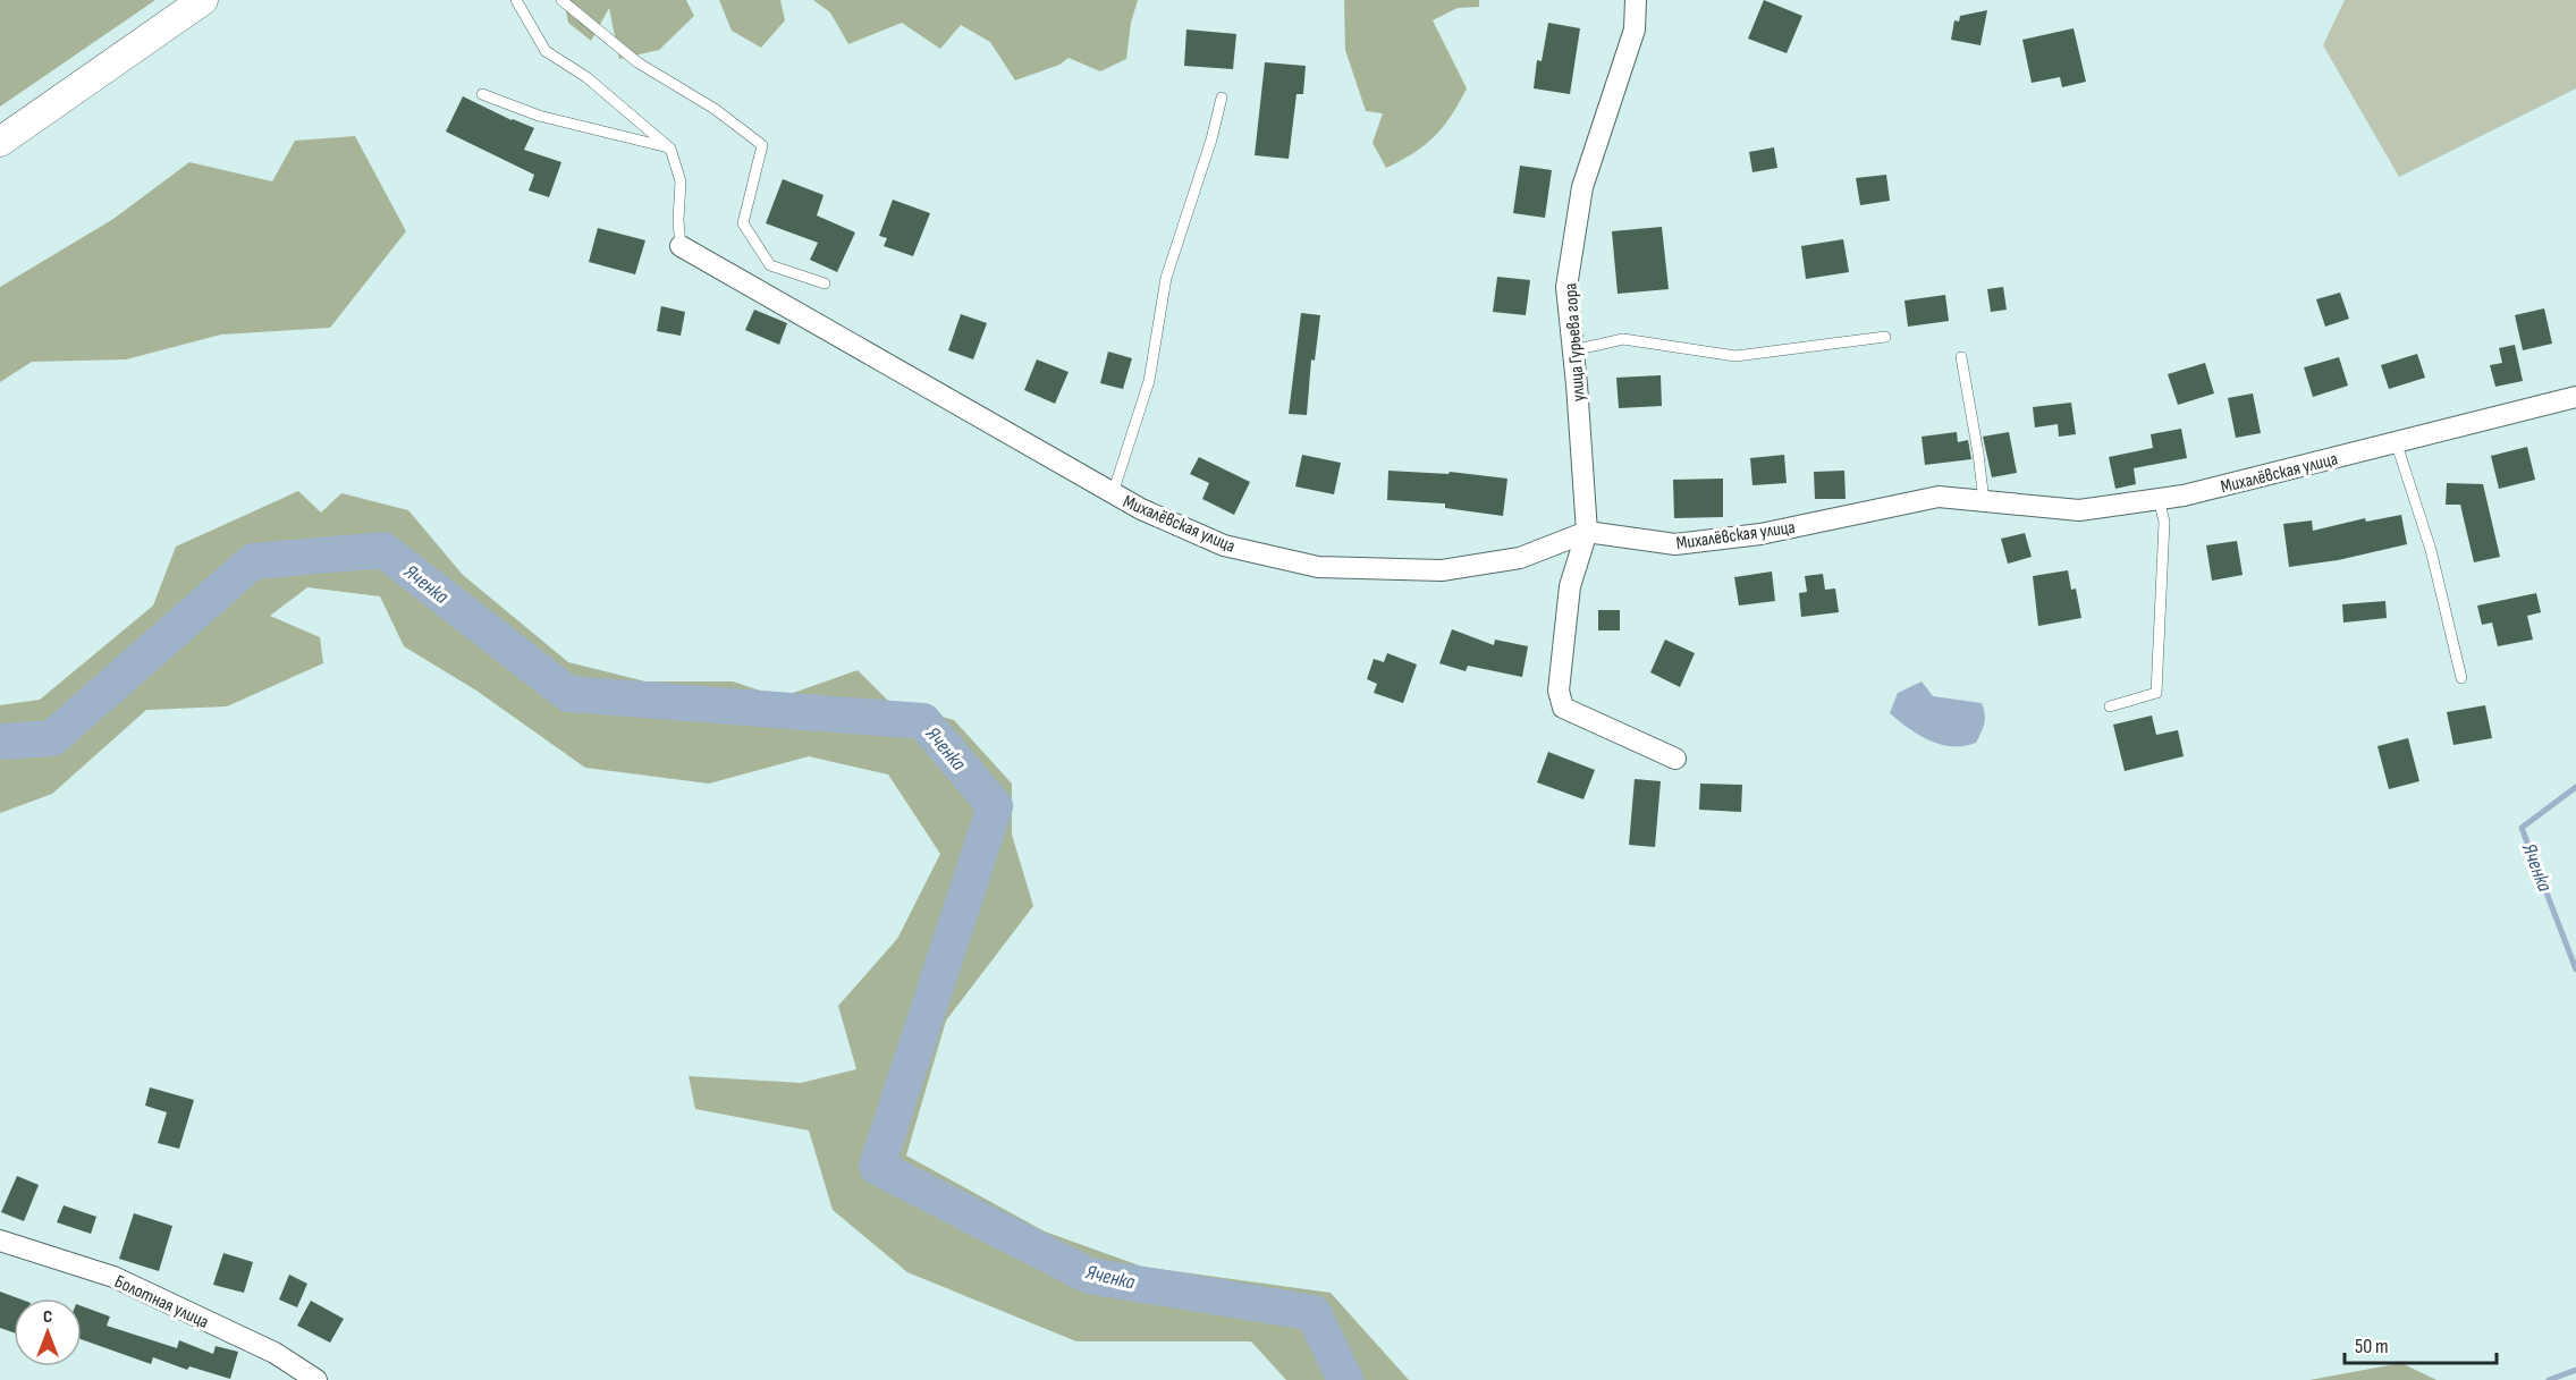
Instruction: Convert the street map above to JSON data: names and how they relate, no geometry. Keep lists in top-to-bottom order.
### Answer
{
  "streets": {
    "street": ["улица Гурьева гора", "Михалёвская улица", "Болотная улица"]
  },
  "crossings": [
    ["улица Гурьева гора", "Михалёвская улица"]
  ],
  "water": ["Яченка"],
  "scale_bar": "50 m",
  "north": "top"
}
